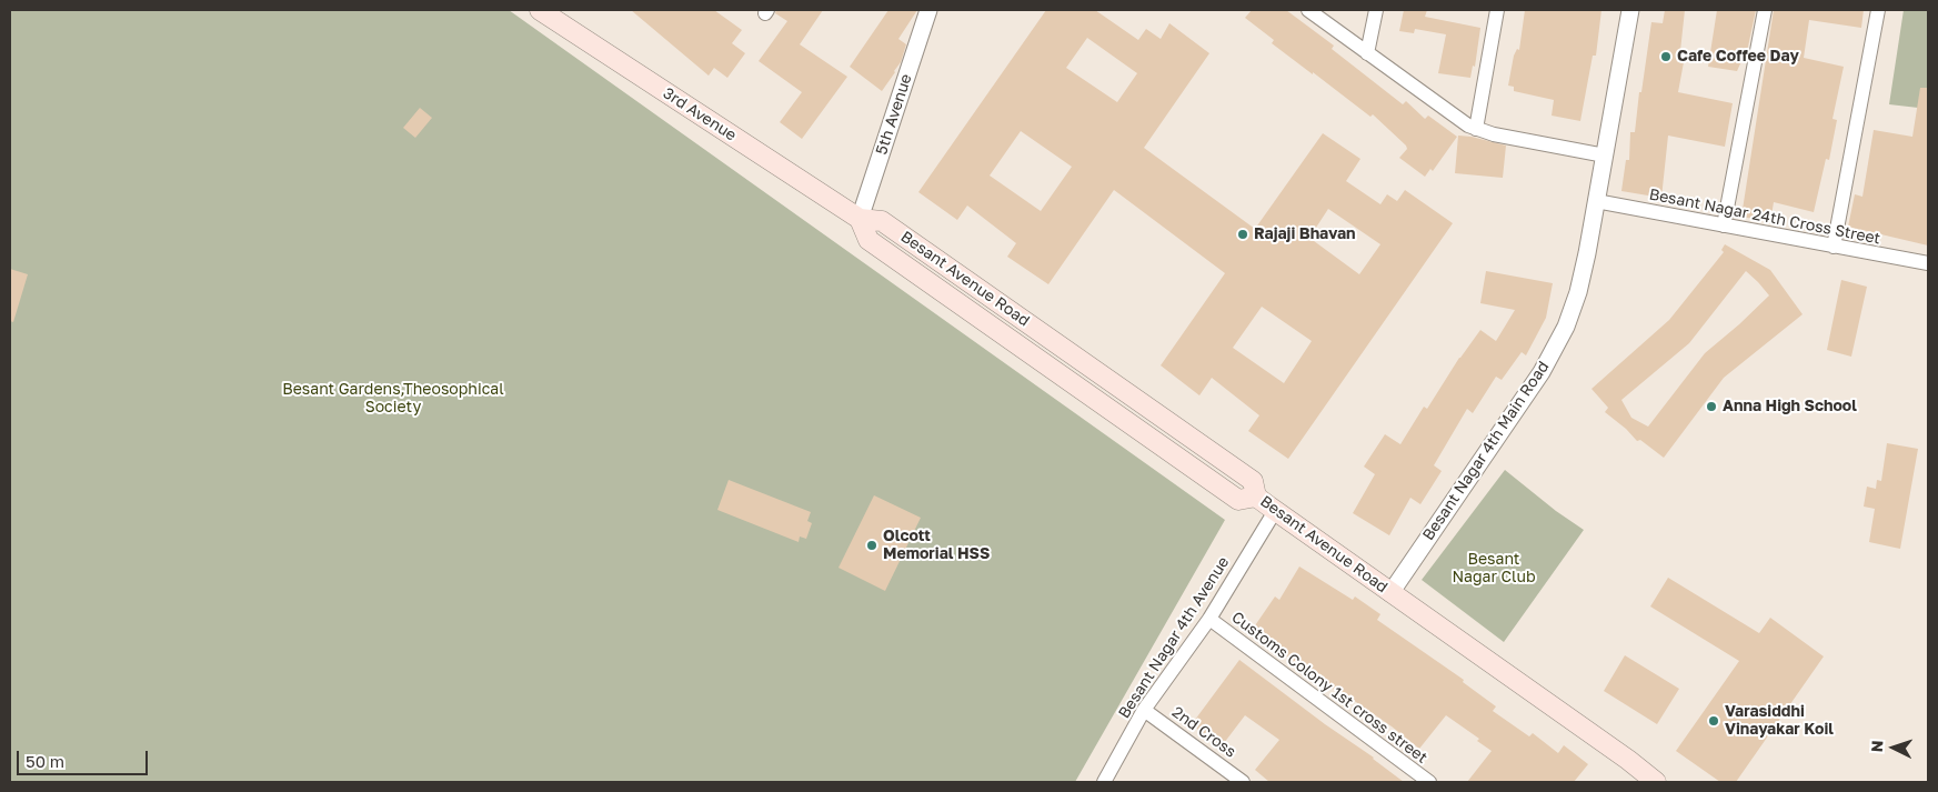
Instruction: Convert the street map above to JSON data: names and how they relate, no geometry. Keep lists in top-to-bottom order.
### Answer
{
  "streets": {
    "main road": ["3rd Avenue", "Besant Avenue Road"],
    "street": [
      "5th Avenue",
      "Besant Nagar 24th Cross Street",
      "Besant Nagar 4th Main Road",
      "Besant Nagar 4th Avenue",
      "Customs Colony 1st cross street",
      "2nd Cross"
    ]
  },
  "crossings": [
    ["3rd Avenue", "5th Avenue"],
    ["3rd Avenue", "Besant Avenue Road"],
    ["5th Avenue", "Besant Avenue Road"],
    ["Besant Nagar 24th Cross Street", "Besant Nagar 4th Main Road"],
    ["Besant Avenue Road", "Besant Nagar 4th Main Road"],
    ["Besant Avenue Road", "Besant Nagar 4th Avenue"],
    ["Besant Nagar 4th Avenue", "Customs Colony 1st cross street"],
    ["Besant Nagar 4th Avenue", "2nd Cross"]
  ],
  "parks": ["Besant Gardens,Theosophical Society", "Besant Nagar Club"],
  "places": [
    "Cafe Coffee Day",
    "Rajaji Bhavan",
    "Anna High School",
    "Olcott Memorial HSS",
    "Varasiddhi Vinayakar Koil"
  ],
  "scale_bar": "50 m",
  "north": "left"
}
